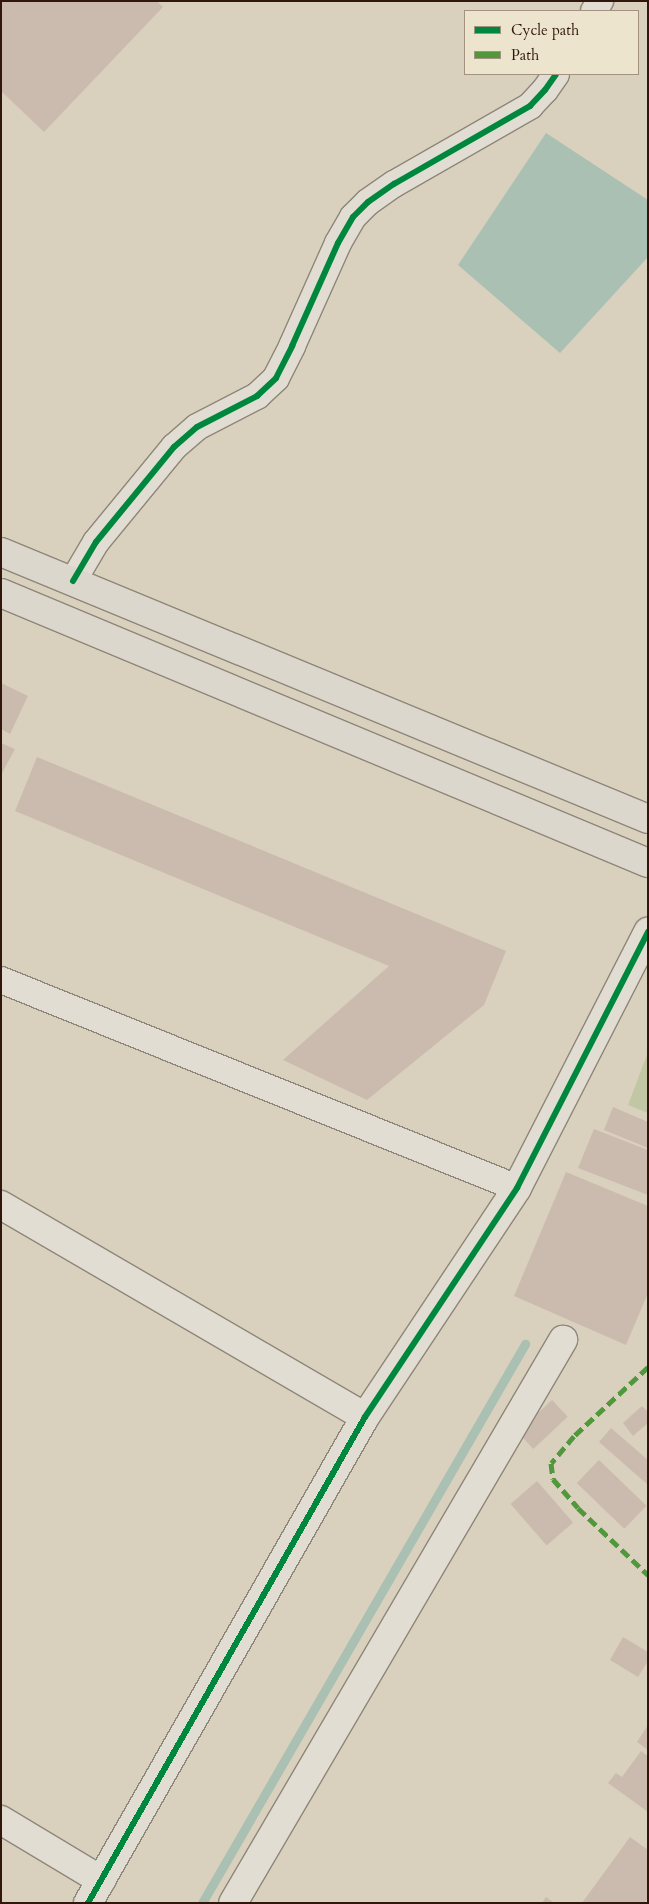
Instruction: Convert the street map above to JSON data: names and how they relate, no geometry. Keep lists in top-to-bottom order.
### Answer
{
  "legend": ["Cycle path", "Path"]
}
